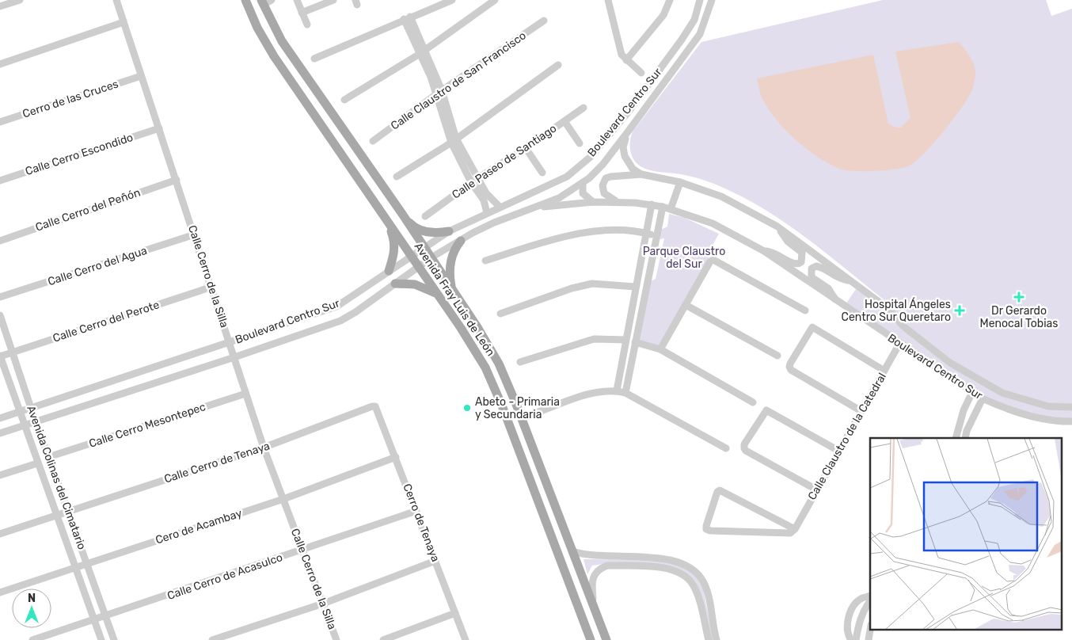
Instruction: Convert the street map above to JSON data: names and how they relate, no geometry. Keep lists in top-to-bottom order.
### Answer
{
  "streets": {
    "main road": ["Avenida Fray Luis de León"],
    "street": [
      "Calle Claustro de San Francisco",
      "Cerro de las Cruces",
      "Boulevard Centro Sur",
      "Calle Cerro Escondido",
      "Calle Paseo de Santiago",
      "Calle Cerro del Peñón",
      "Calle Cerro del Agua",
      "Calle Cerro de la Silla",
      "Calle Cerro del Perote",
      "Calle Cerro Mesontepec",
      "Calle Claustro de la Catedral",
      "Calle Cerro de Tenaya",
      "Avenida Colinas del Cimatario",
      "Cerro de Tenaya",
      "Cero de Acambay",
      "Calle Cerro de Acasulco"
    ]
  },
  "crossings": [
    ["Cerro de las Cruces", "Calle Cerro de la Silla"],
    ["Boulevard Centro Sur", "Calle Cerro de la Silla"],
    ["Boulevard Centro Sur", "Avenida Fray Luis de León"],
    ["Boulevard Centro Sur", "Calle Claustro de la Catedral"],
    ["Boulevard Centro Sur", "Avenida Colinas del Cimatario"],
    ["Calle Cerro Escondido", "Calle Cerro de la Silla"],
    ["Calle Cerro del Peñón", "Calle Cerro de la Silla"],
    ["Calle Cerro del Agua", "Calle Cerro de la Silla"],
    ["Calle Cerro de la Silla", "Calle Cerro del Perote"],
    ["Calle Cerro de la Silla", "Calle Cerro Mesontepec"],
    ["Calle Cerro de la Silla", "Calle Cerro de Tenaya"],
    ["Calle Cerro de la Silla", "Cero de Acambay"],
    ["Calle Cerro de la Silla", "Calle Cerro de Acasulco"],
    ["Calle Cerro del Perote", "Avenida Colinas del Cimatario"],
    ["Calle Cerro Mesontepec", "Avenida Colinas del Cimatario"],
    ["Calle Cerro de Tenaya", "Avenida Colinas del Cimatario"],
    ["Calle Cerro de Tenaya", "Cerro de Tenaya"],
    ["Avenida Colinas del Cimatario", "Cero de Acambay"],
    ["Avenida Colinas del Cimatario", "Calle Cerro de Acasulco"],
    ["Cerro de Tenaya", "Cero de Acambay"],
    ["Cerro de Tenaya", "Calle Cerro de Acasulco"]
  ],
  "parks": ["Parque Claustro del Sur"],
  "places": {
    "health": ["Dr Gerardo Menocal Tobias", "Hospital Ángeles Centro Sur Queretaro"],
    "other": ["Abeto - Primaria y Secundaria"]
  },
  "north": "top"
}
